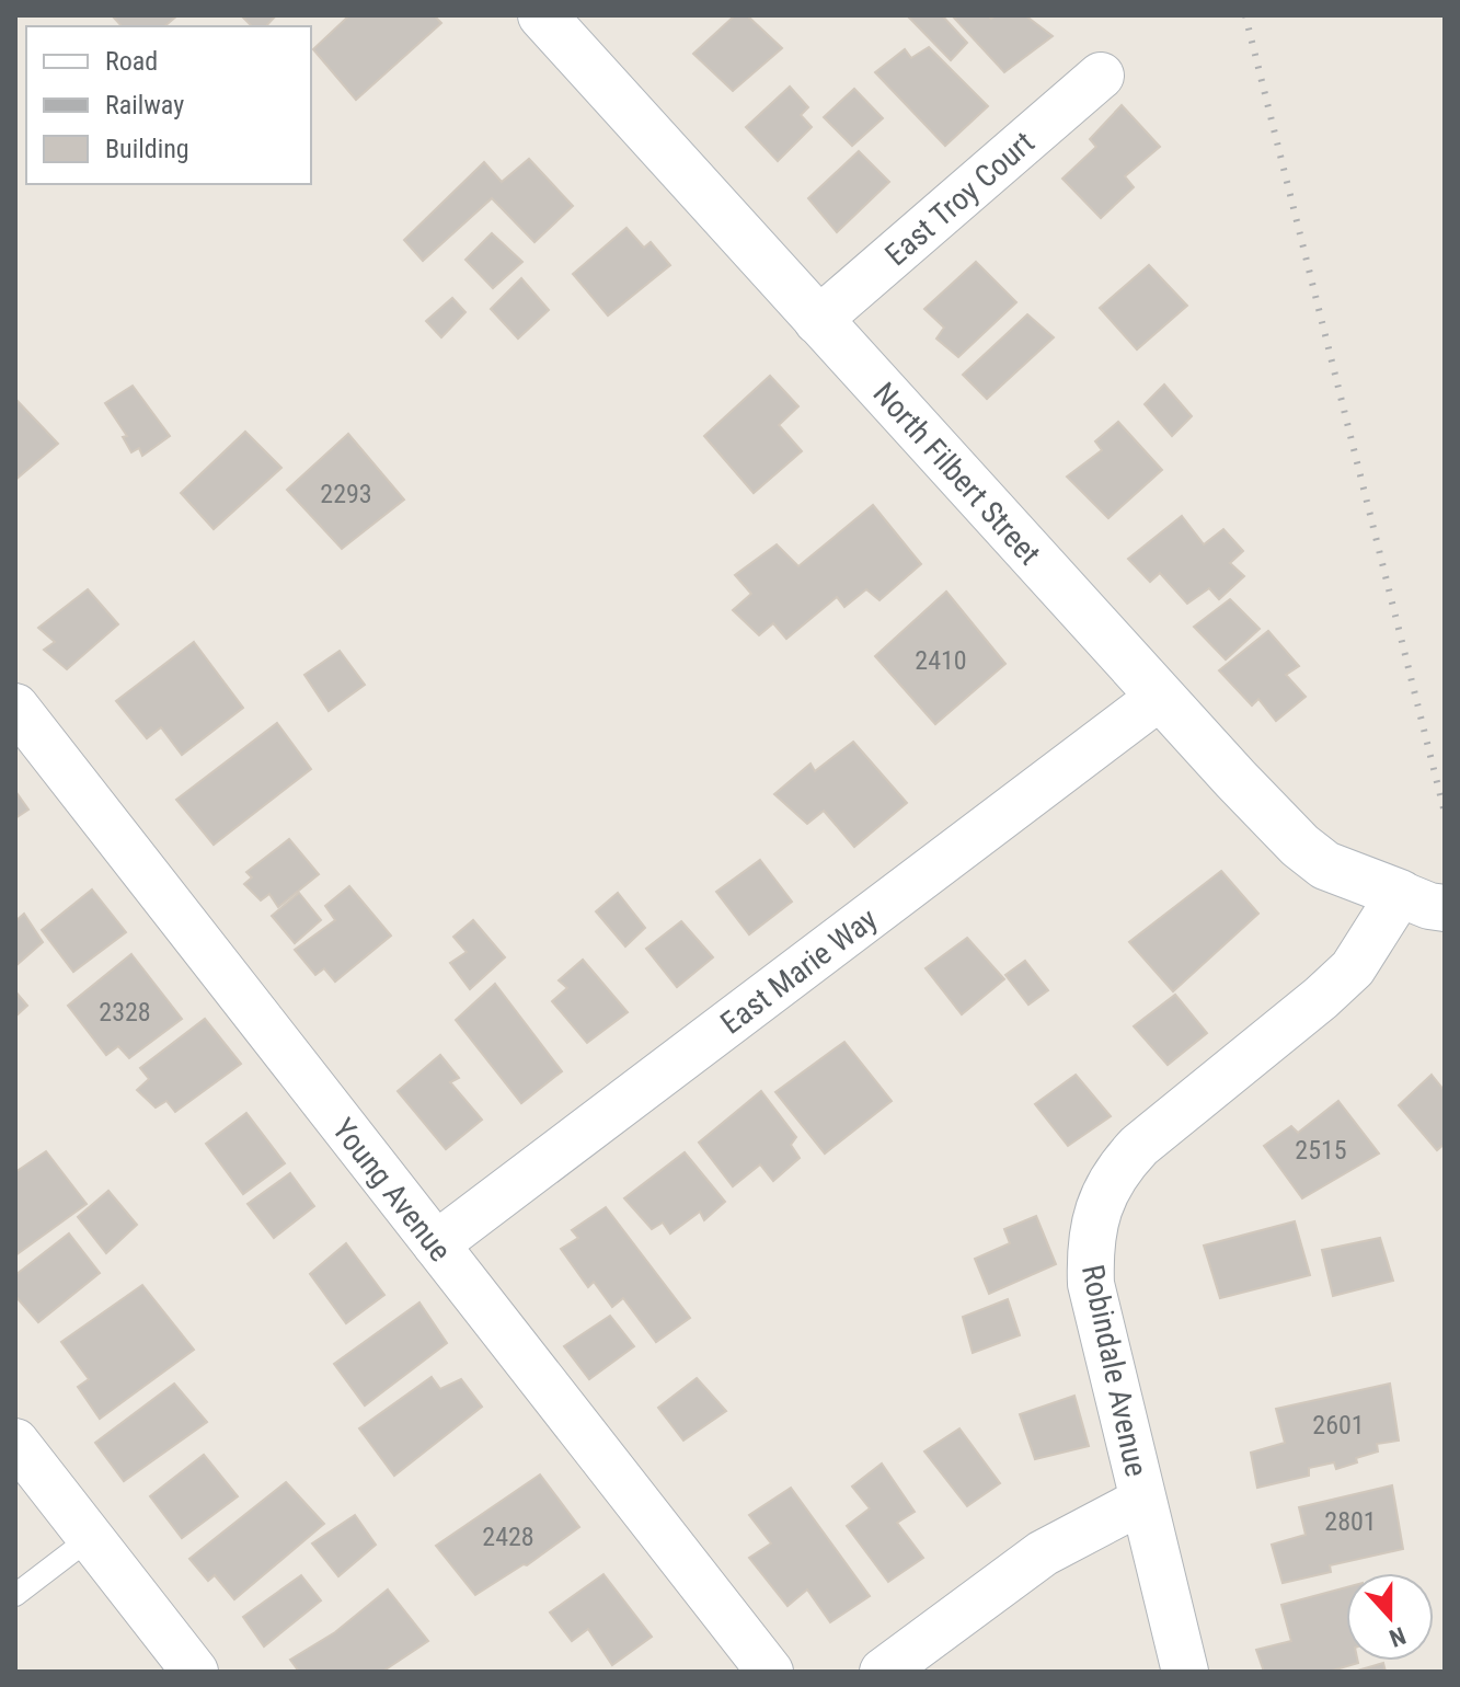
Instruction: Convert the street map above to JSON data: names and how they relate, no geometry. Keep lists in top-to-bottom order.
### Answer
{
  "streets": {
    "street": [
      "East Troy Court",
      "North Filbert Street",
      "East Marie Way",
      "Young Avenue",
      "Robindale Avenue"
    ]
  },
  "crossings": [
    ["East Troy Court", "North Filbert Street"],
    ["North Filbert Street", "East Marie Way"],
    ["North Filbert Street", "Robindale Avenue"],
    ["East Marie Way", "Young Avenue"]
  ],
  "house_numbers": [
    "2293",
    "2410",
    "2328",
    "2515",
    "2601",
    "2801",
    "2428"
  ],
  "legend": ["Road", "Railway", "Building"],
  "north": "bottom"
}
